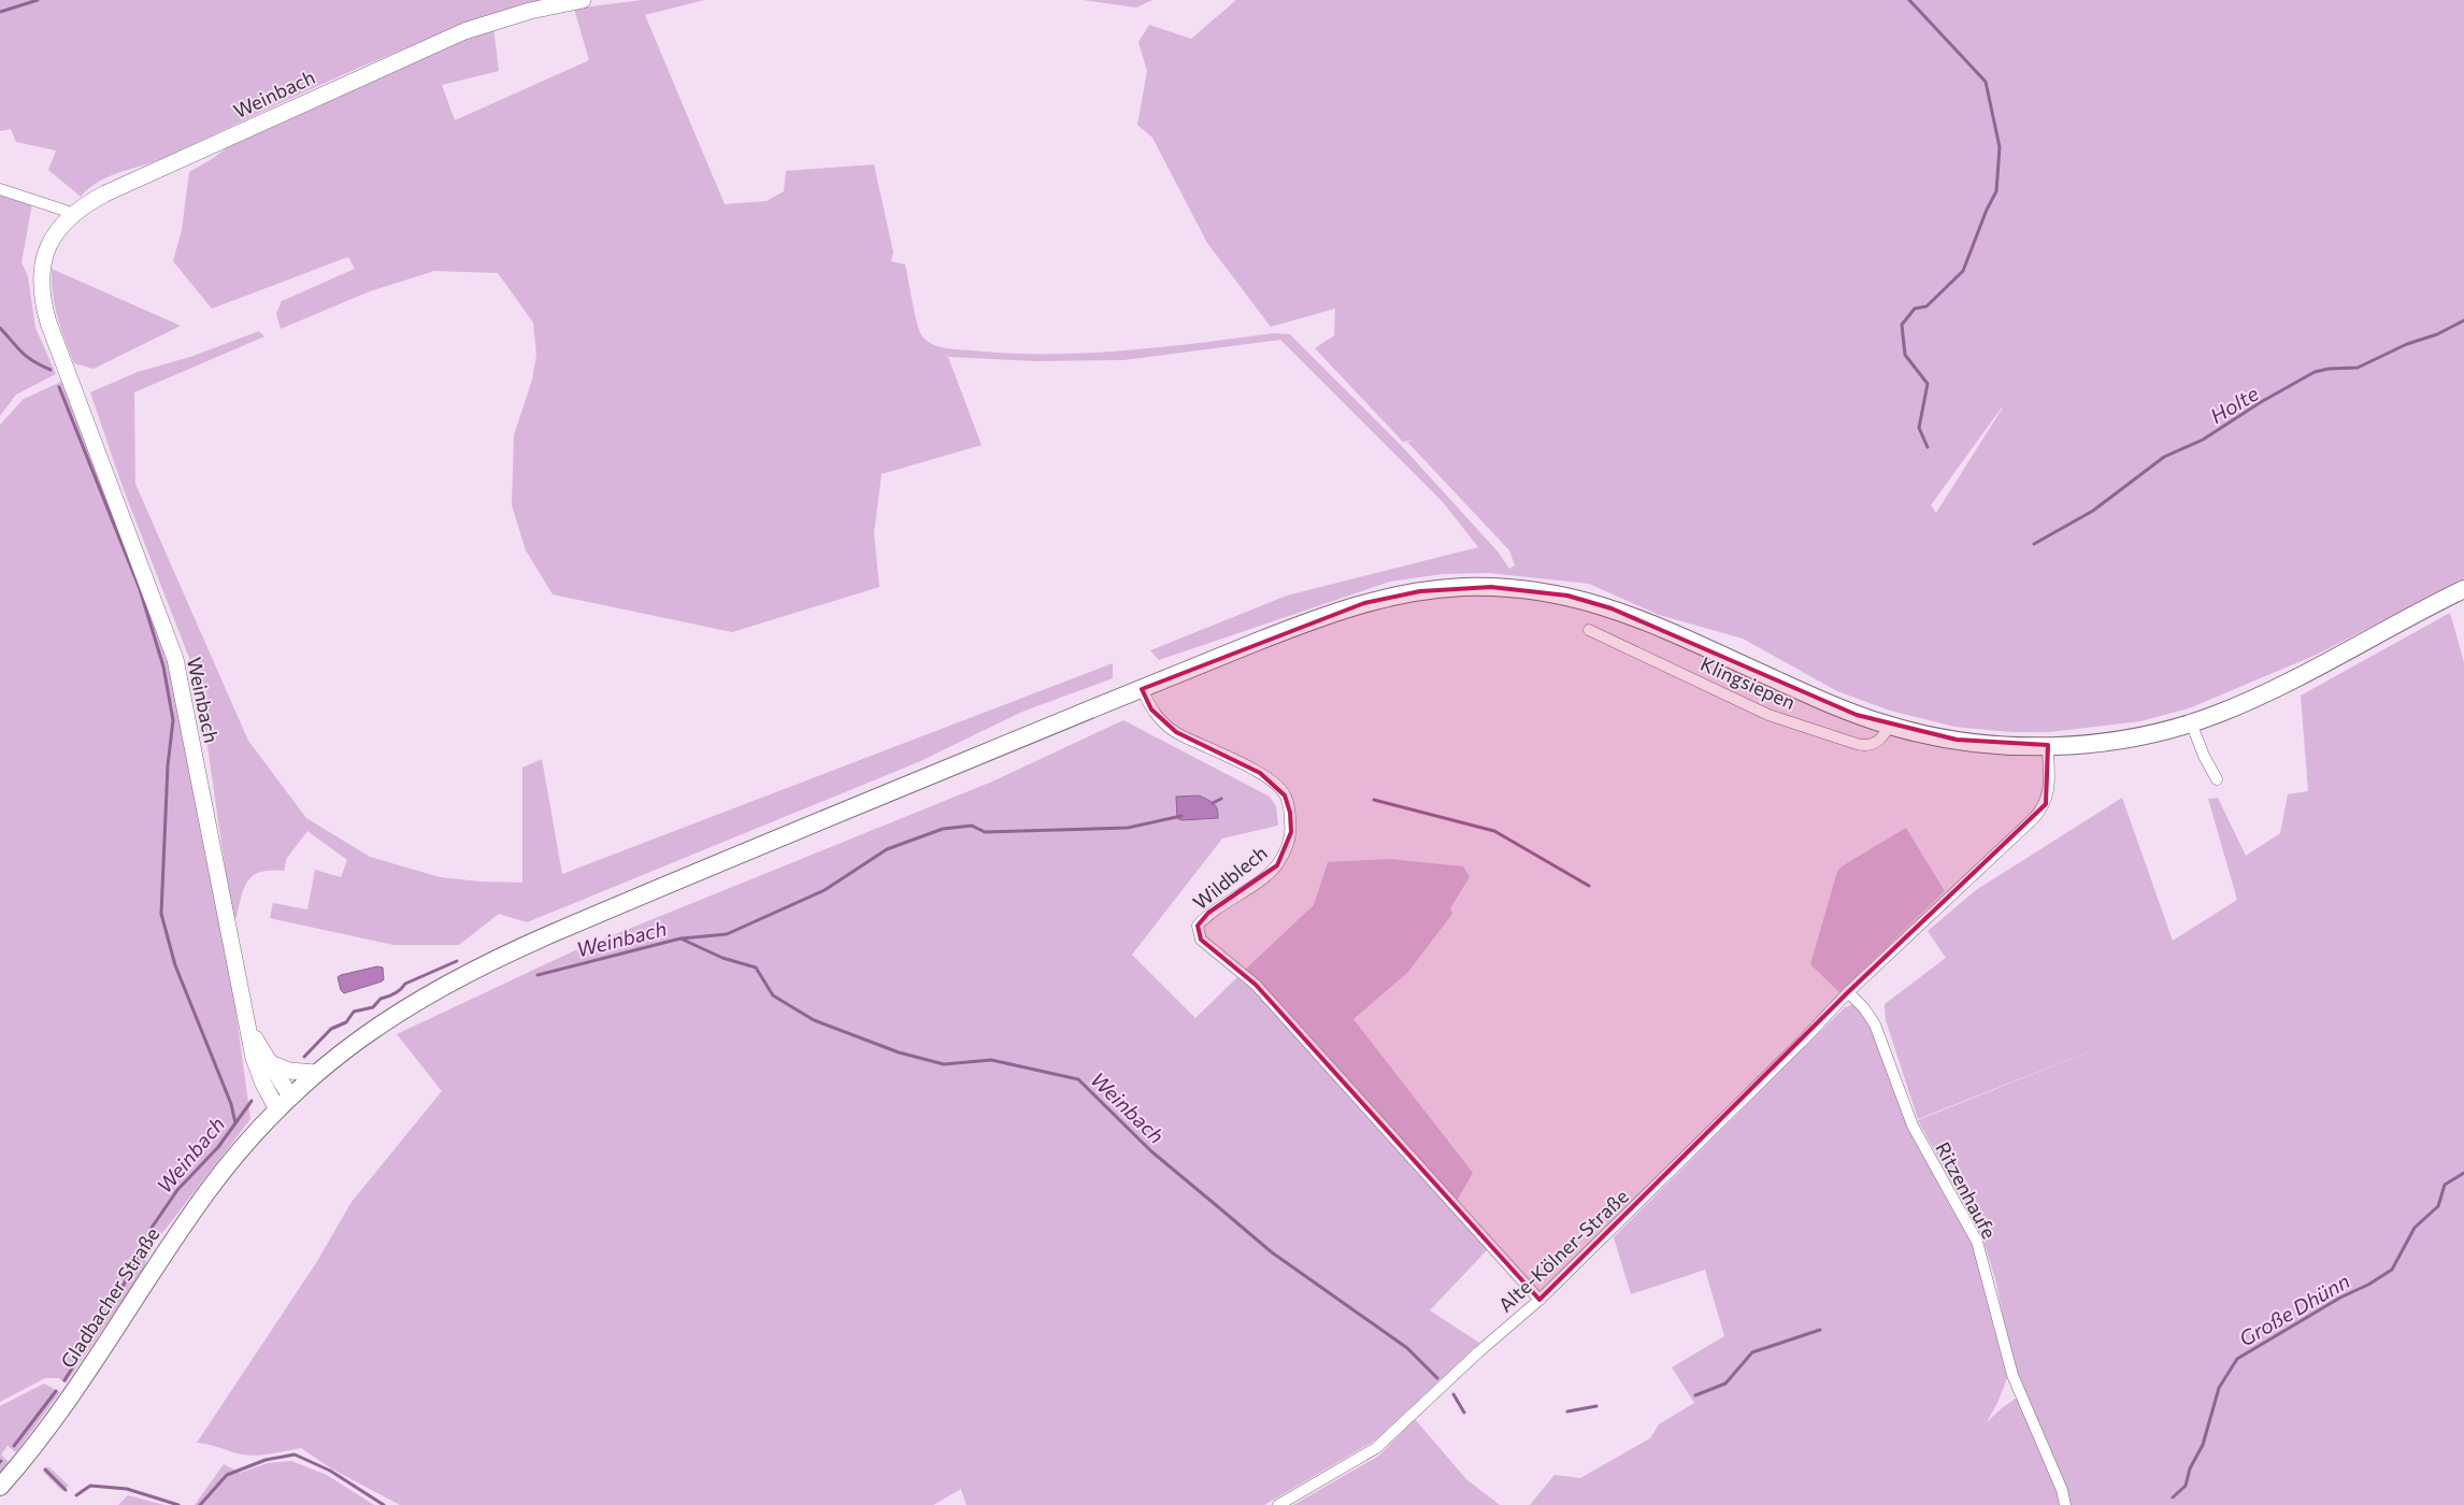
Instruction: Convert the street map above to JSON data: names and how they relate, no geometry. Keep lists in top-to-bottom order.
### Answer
{
  "streets": {
    "main road": ["Weinbach", "Gladbacher Straße"],
    "street": [
      "Klingsiepen",
      "Wildblech",
      "Ritzenhaufe",
      "Alte-Kölner-Straße"
    ]
  },
  "crossings": [
    ["Weinbach", "Gladbacher Straße"],
    ["Klingsiepen", "Gladbacher Straße"],
    ["Wildblech", "Alte-Kölner-Straße"],
    ["Wildblech", "Gladbacher Straße"],
    ["Ritzenhaufe", "Alte-Kölner-Straße"]
  ],
  "water": ["Holte", "Weinbach", "Große Dhünn"]
}
